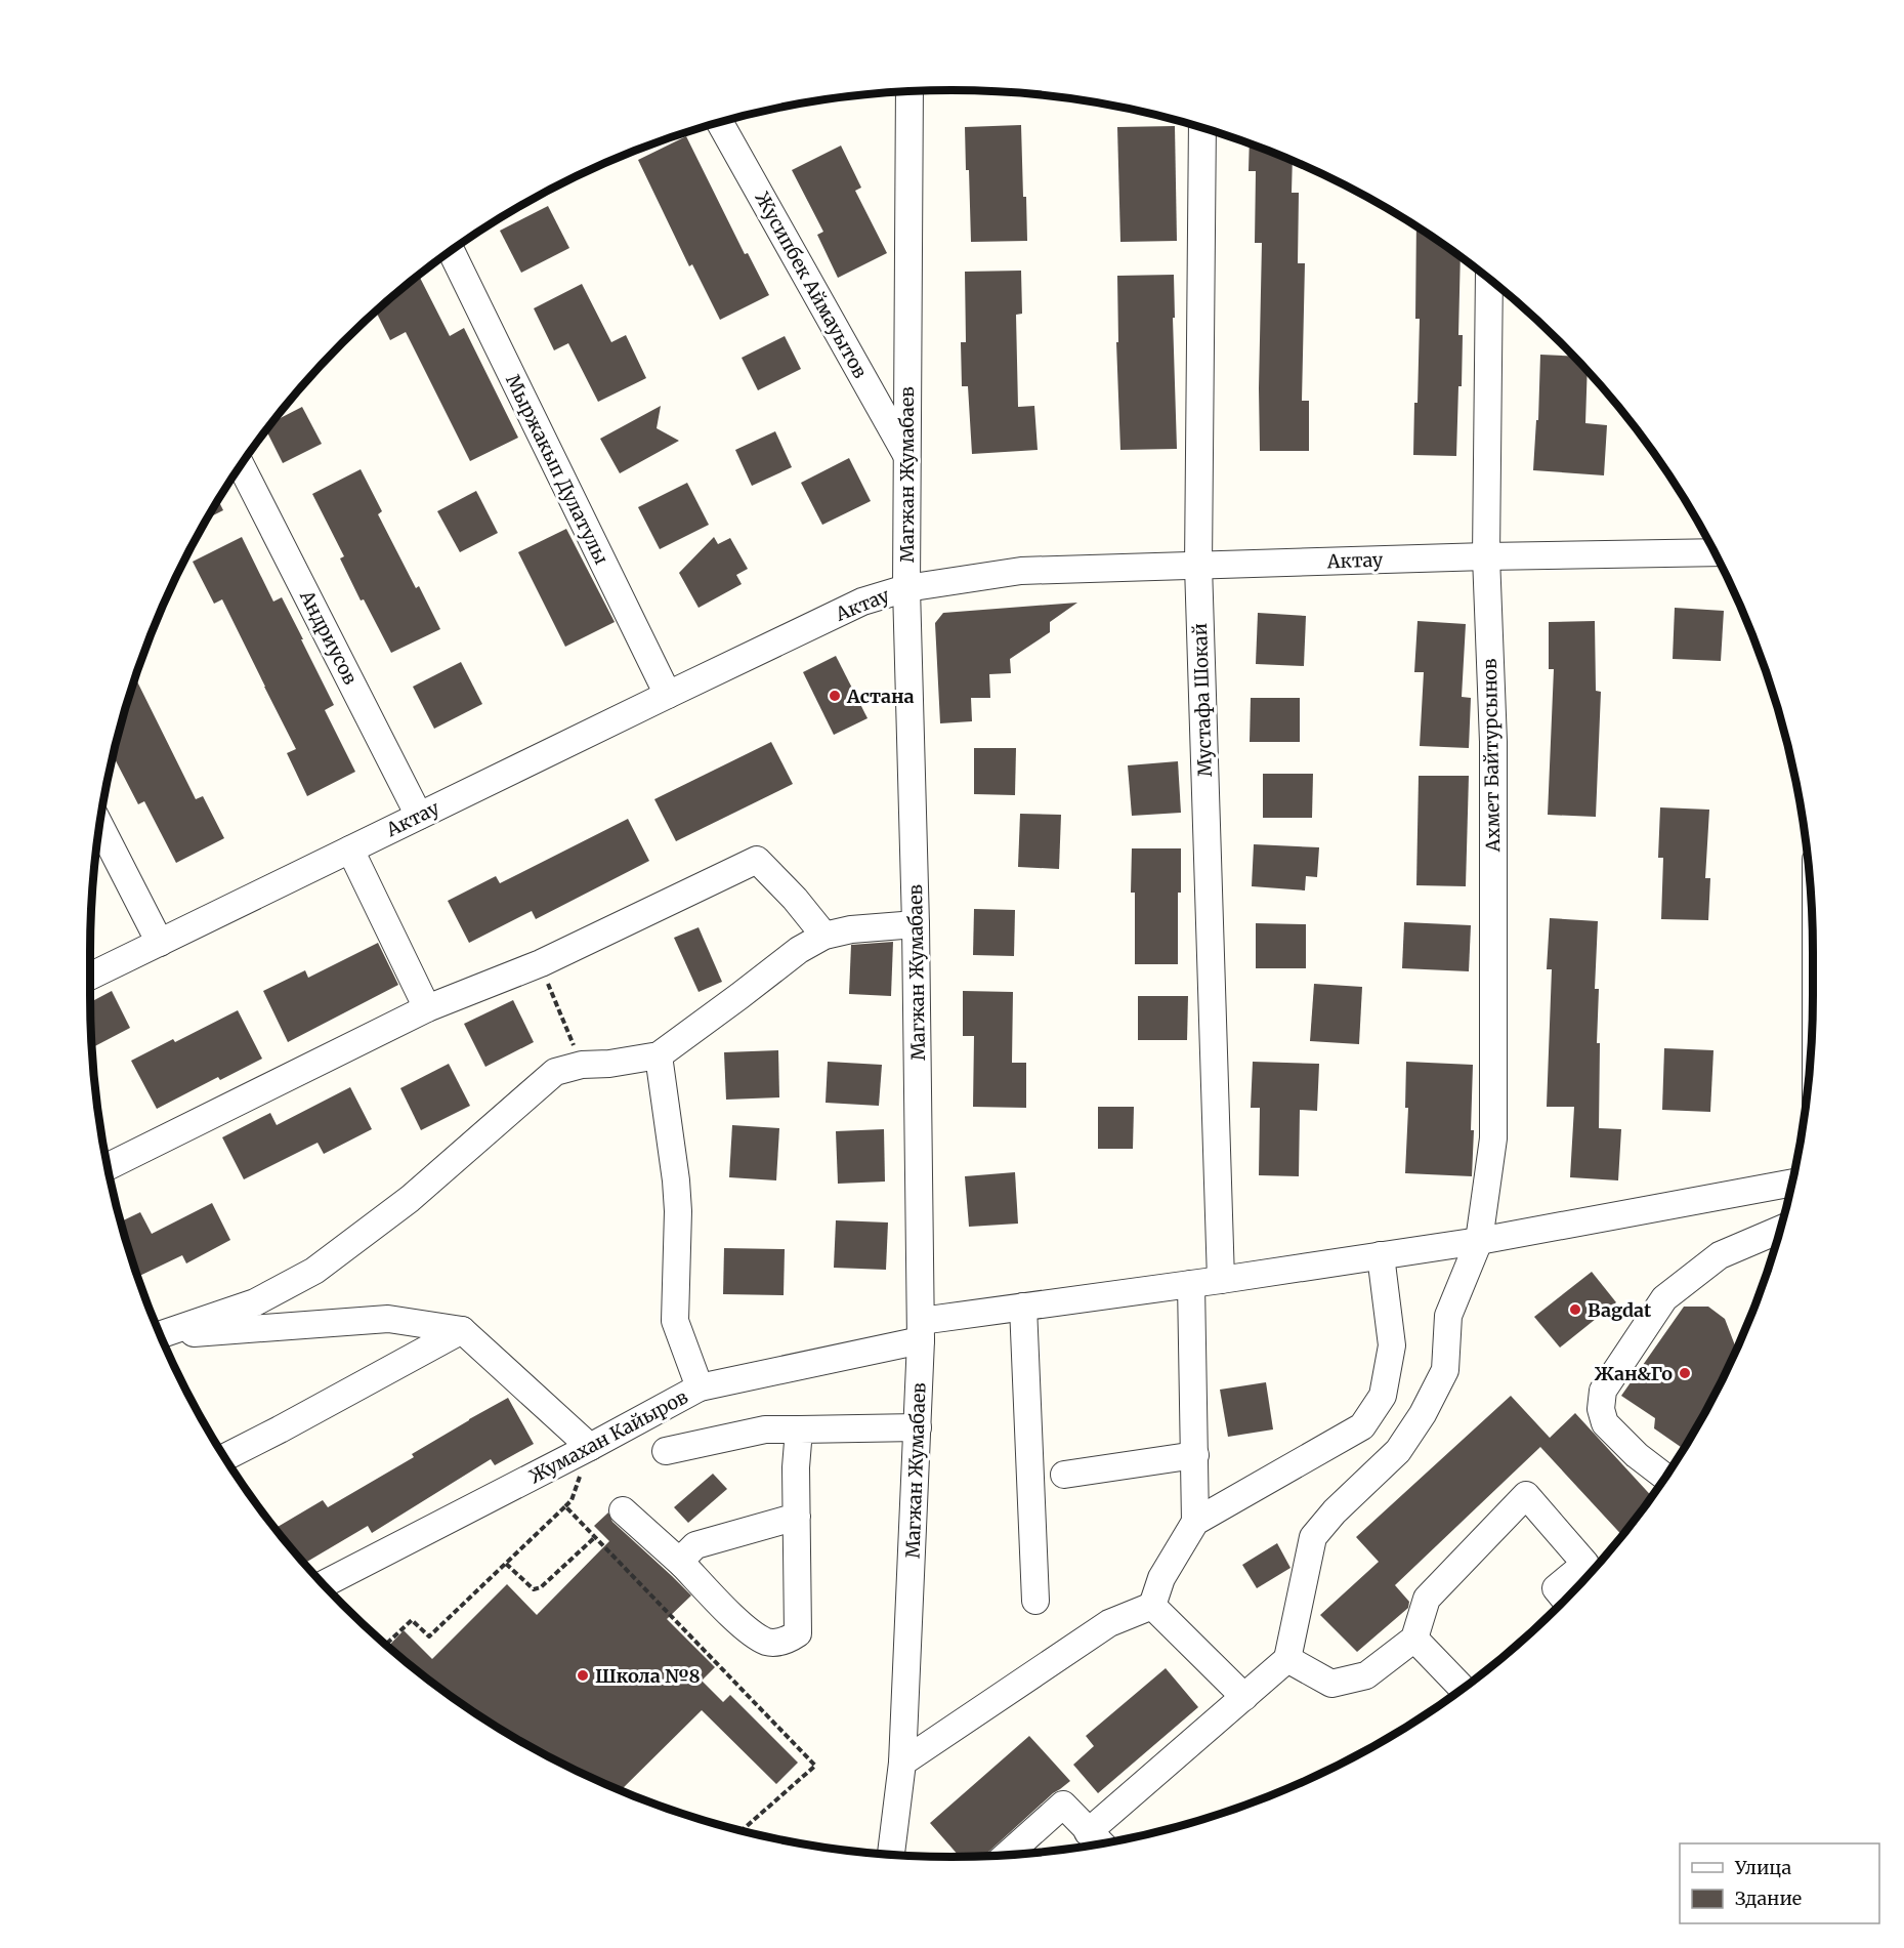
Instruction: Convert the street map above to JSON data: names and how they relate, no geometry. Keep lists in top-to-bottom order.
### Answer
{
  "streets": {
    "street": [
      "Жусипбек Аймауытов",
      "Мыржакып Дулатулы",
      "Магжан Жумабаев",
      "Актау",
      "Андриусов",
      "Мустафа Шокай",
      "Ахмет Байтурсынов",
      "Жумахан Кайыров"
    ]
  },
  "crossings": [
    ["Жусипбек Аймауытов", "Магжан Жумабаев"],
    ["Мыржакып Дулатулы", "Актау"],
    ["Магжан Жумабаев", "Актау"],
    ["Магжан Жумабаев", "Жумахан Кайыров"],
    ["Актау", "Андриусов"],
    ["Актау", "Мустафа Шокай"],
    ["Актау", "Ахмет Байтурсынов"],
    ["Мустафа Шокай", "Жумахан Кайыров"],
    ["Ахмет Байтурсынов", "Жумахан Кайыров"]
  ],
  "places": [
    "Астана",
    "Bagdat",
    "Жан&Го",
    "Школа №8"
  ],
  "legend": ["Улица", "Здание"]
}
